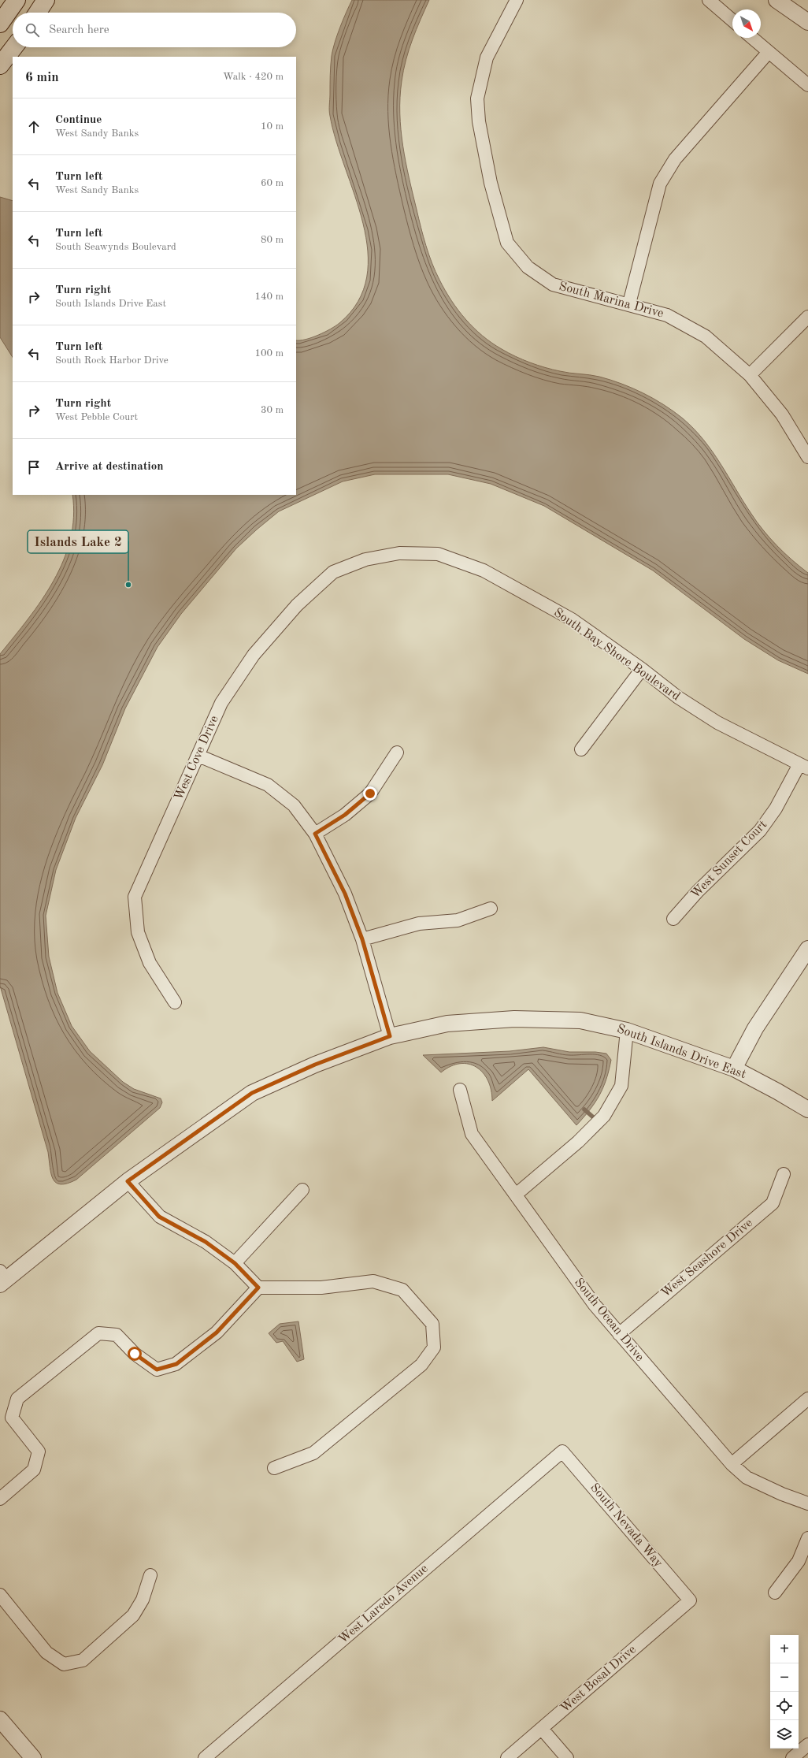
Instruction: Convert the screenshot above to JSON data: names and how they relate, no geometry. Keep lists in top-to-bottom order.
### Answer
{
  "streets": {
    "street": [
      "South Marina Drive",
      "South Bay Shore Boulevard",
      "West Cove Drive",
      "West Sunset Court",
      "South Islands Drive East",
      "West Seashore Drive",
      "South Ocean Drive",
      "South Nevada Way",
      "West Laredo Avenue",
      "West Bosal Drive"
    ]
  },
  "crossings": [
    ["South Bay Shore Boulevard", "West Cove Drive"],
    ["South Bay Shore Boulevard", "West Sunset Court"],
    ["West Seashore Drive", "South Ocean Drive"],
    ["South Nevada Way", "West Laredo Avenue"],
    ["South Nevada Way", "West Bosal Drive"]
  ],
  "places": ["Islands Lake 2"],
  "north": "bottom right",
  "page": {
    "search": "Search here",
    "heading": ["6 min", "Walk · 420 m"],
    "list": [
      ["Continue", "West Sandy Banks", "10 m"],
      ["Turn left", "West Sandy Banks", "60 m"],
      ["Turn left", "South Seawynds Boulevard", "80 m"],
      ["Turn right", "South Islands Drive East", "140 m"],
      ["Turn left", "South Rock Harbor Drive", "100 m"],
      ["Turn right", "West Pebble Court", "30 m"],
      "Arrive at destination"
    ],
    "map_buttons": ["+", "−"]
  }
}
